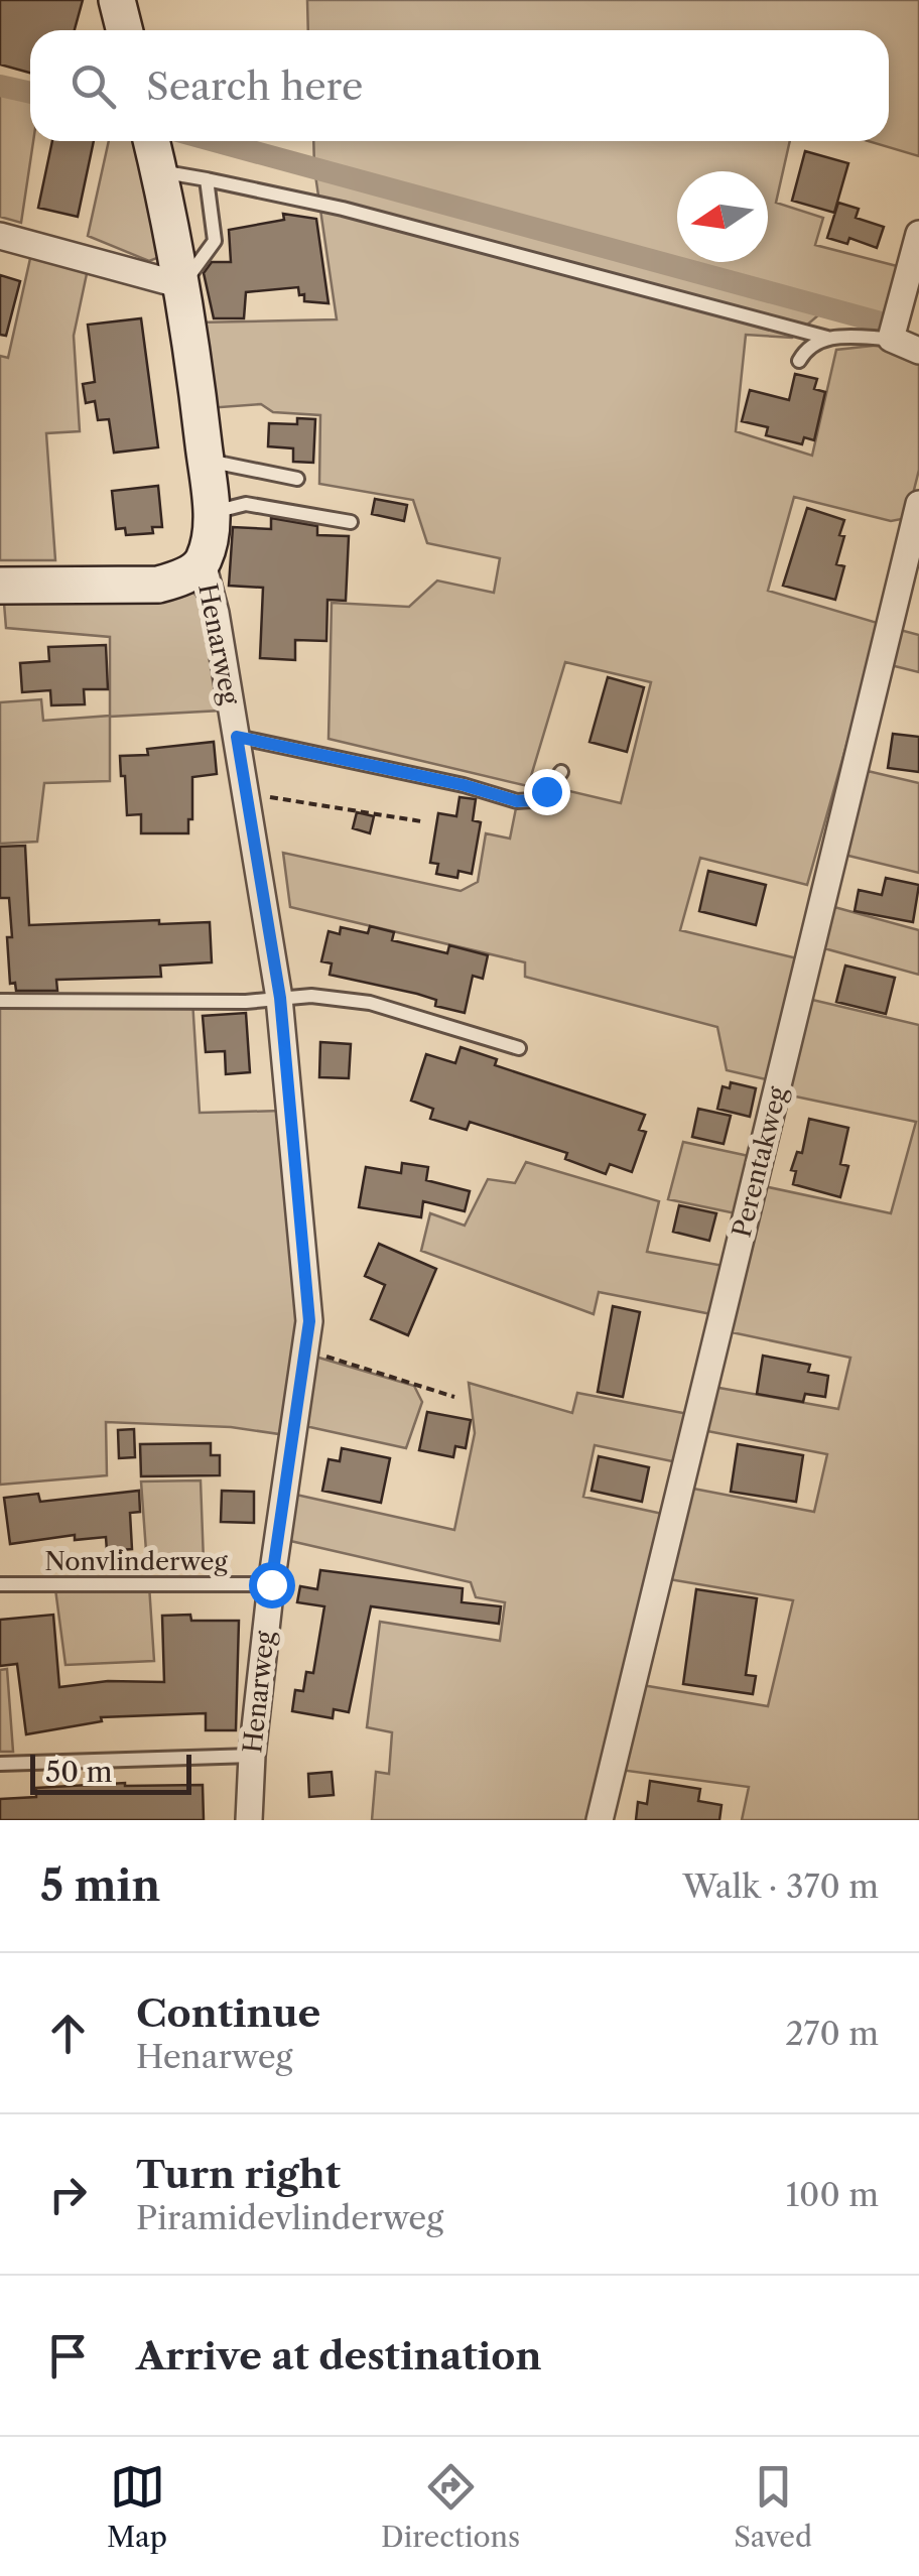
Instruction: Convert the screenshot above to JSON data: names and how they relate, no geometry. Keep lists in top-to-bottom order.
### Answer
{
  "streets": {
    "street": ["Henarweg", "Perentakweg"],
    "lane": ["Nonvlinderweg"]
  },
  "crossings": [
    ["Henarweg", "Nonvlinderweg"]
  ],
  "scale_bar": "50 m",
  "north": "left",
  "page": {
    "search": "Search here",
    "scale": "50 m",
    "heading": ["5 min", "Walk · 370 m"],
    "list": [
      ["Continue", "Henarweg", "270 m"],
      ["Turn right", "Piramidevlinderweg", "100 m"],
      "Arrive at destination"
    ],
    "nav": ["Map", "Directions", "Saved"]
  }
}
